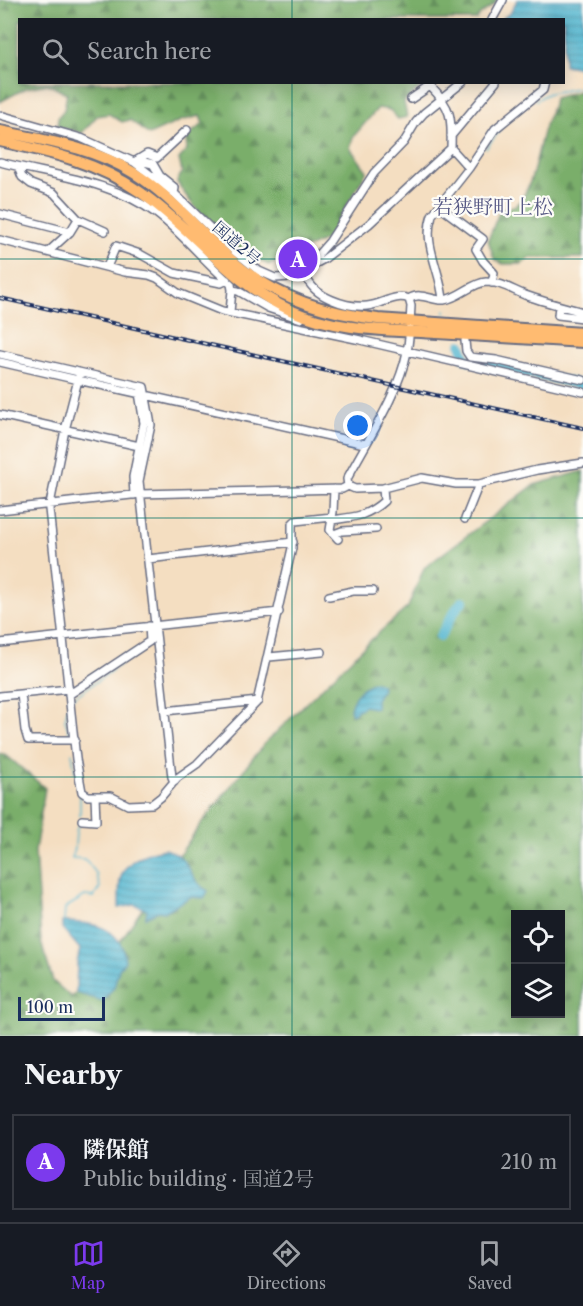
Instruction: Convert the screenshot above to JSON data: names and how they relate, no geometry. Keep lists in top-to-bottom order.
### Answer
{
  "streets": {
    "highway": ["国道2号"]
  },
  "districts": ["若狭野町上松"],
  "scale_bar": "100 m",
  "page": {
    "search": "Search here",
    "pins": "A",
    "scale": "100 m",
    "heading": "Nearby",
    "list": [
      {
        "mark": "A",
        "name": "隣保館",
        "note": "Public building · 国道2号",
        "value": "210 m"
      }
    ],
    "nav": ["Map", "Directions", "Saved"]
  }
}
